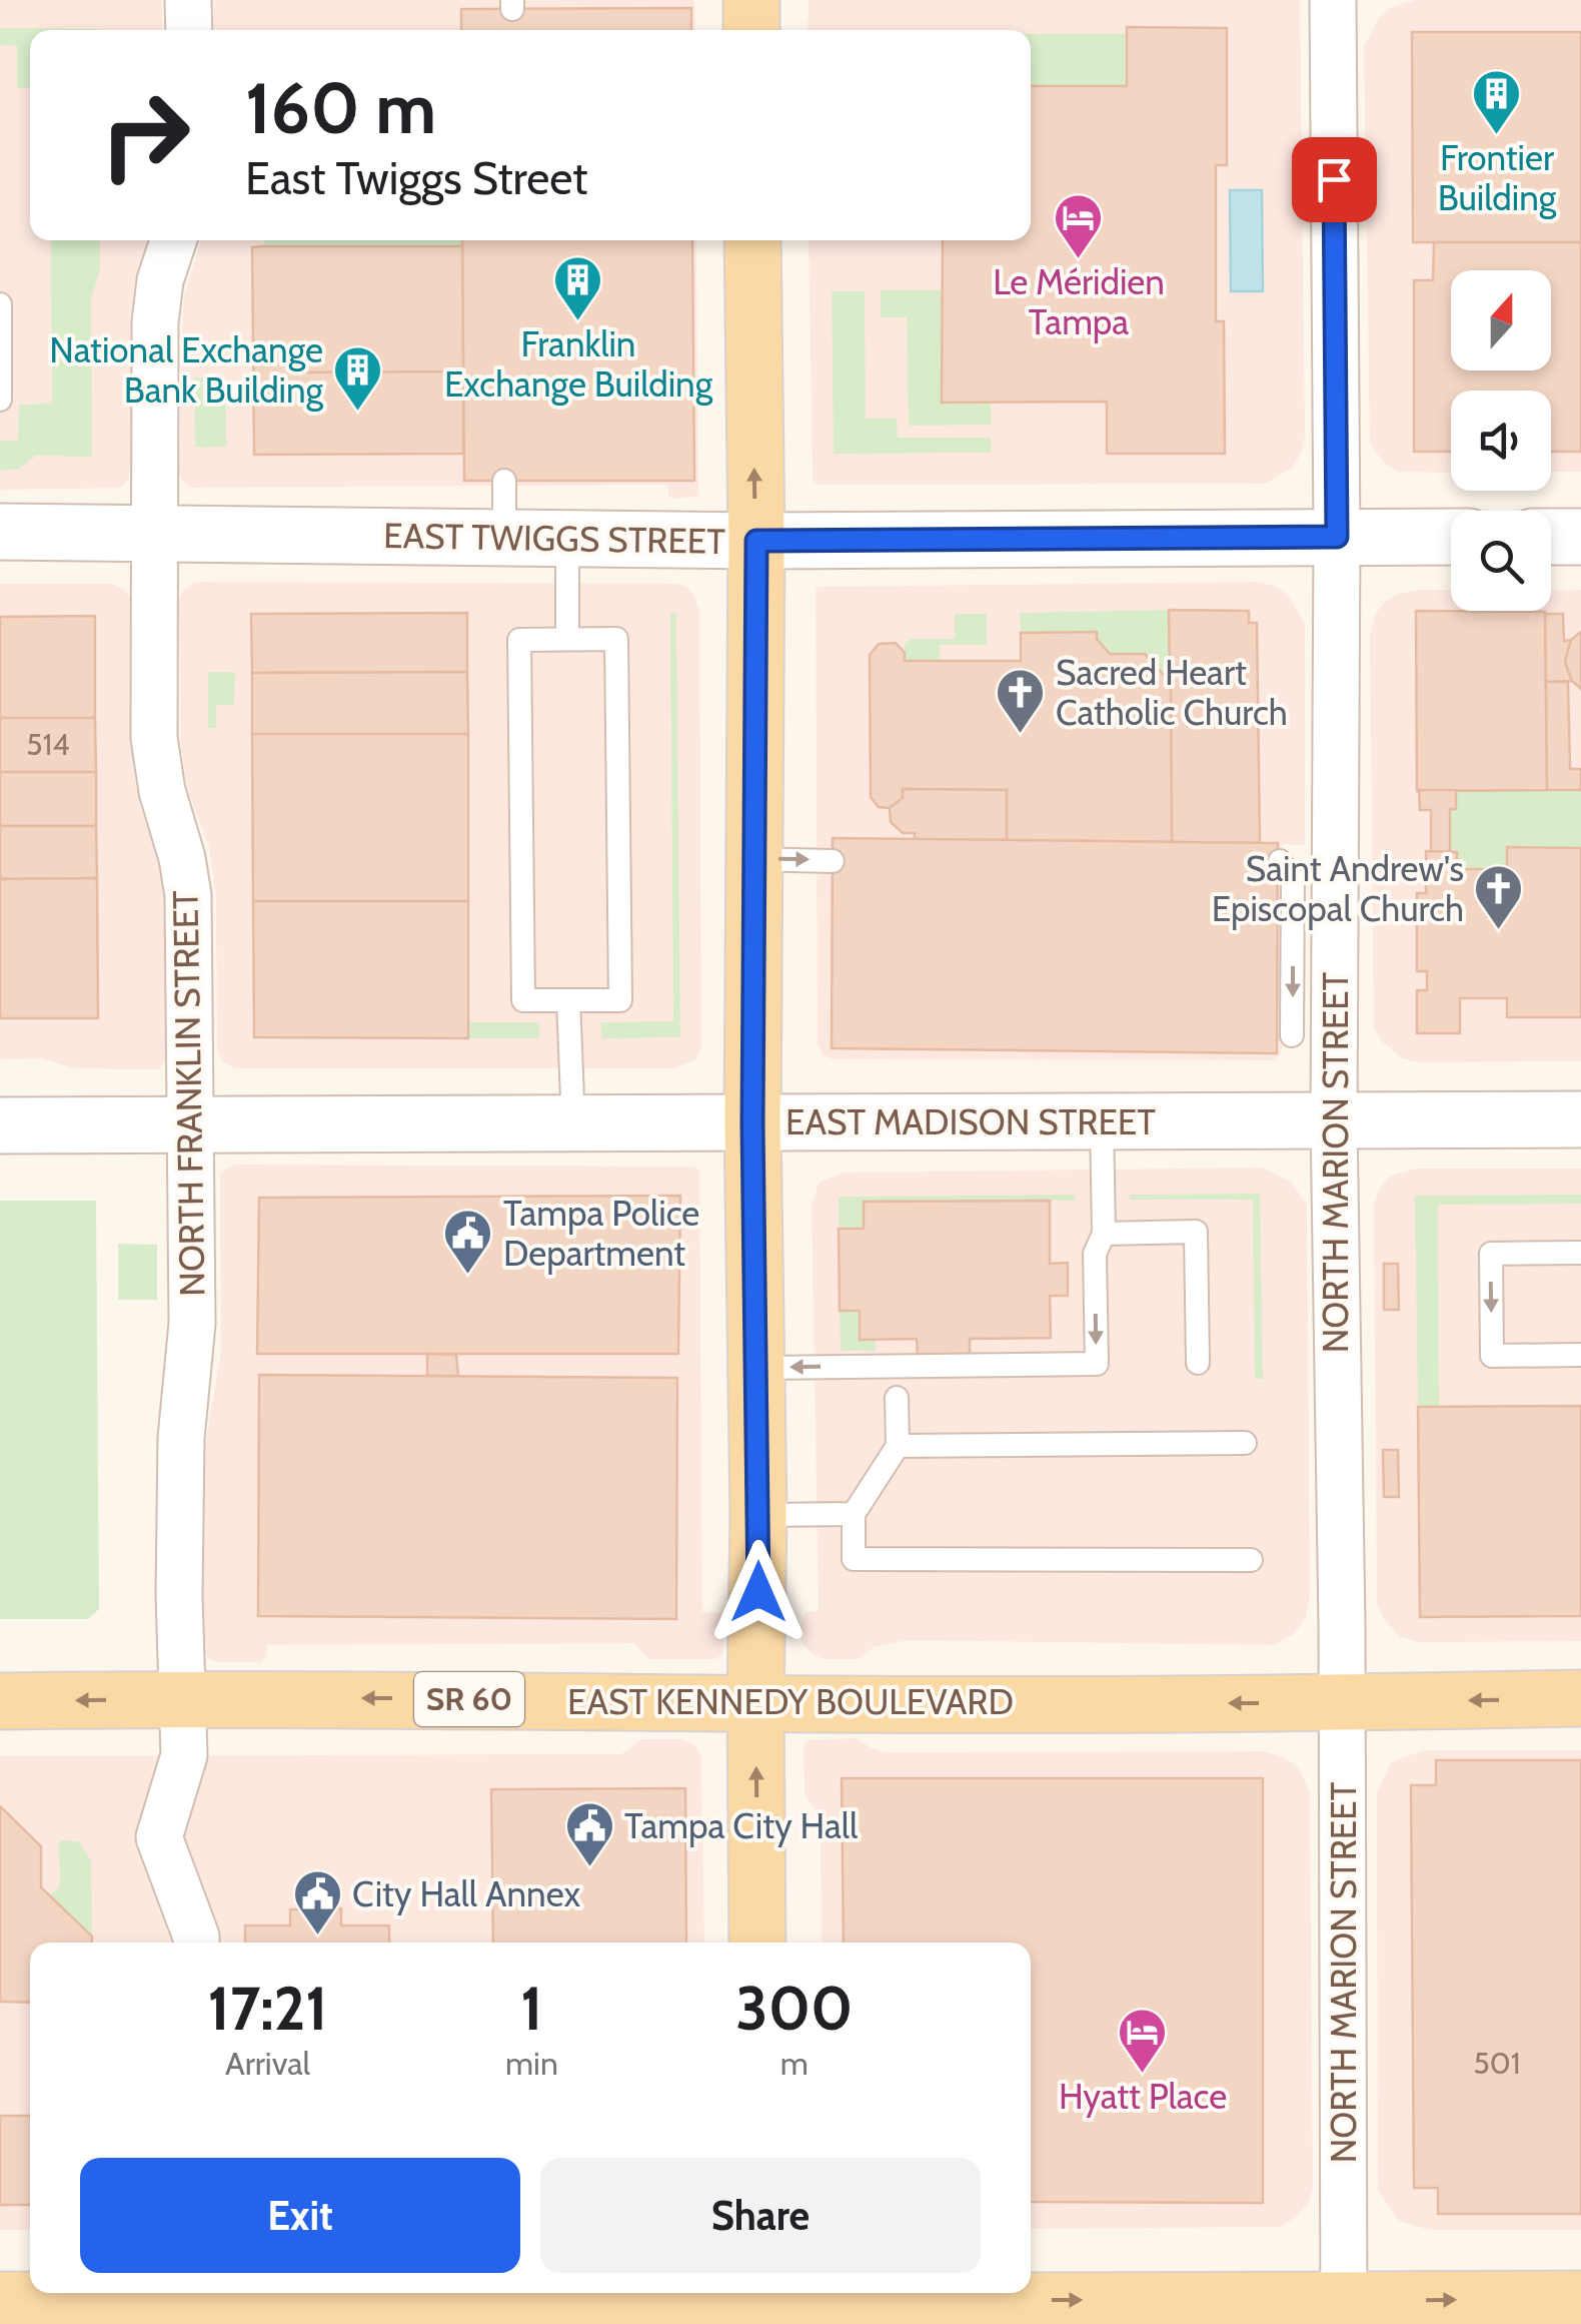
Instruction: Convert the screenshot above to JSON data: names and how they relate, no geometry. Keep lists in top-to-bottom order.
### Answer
{
  "streets": {
    "main road": ["SR 60", "EAST KENNEDY BOULEVARD"],
    "street": [
      "EAST TWIGGS STREET",
      "NORTH FRANKLIN STREET",
      "EAST MADISON STREET",
      "NORTH MARION STREET"
    ]
  },
  "crossings": [
    ["EAST TWIGGS STREET", "NORTH FRANKLIN STREET"],
    ["EAST TWIGGS STREET", "NORTH MARION STREET"],
    ["NORTH FRANKLIN STREET", "EAST MADISON STREET"],
    ["NORTH FRANKLIN STREET", "EAST KENNEDY BOULEVARD"],
    ["EAST MADISON STREET", "NORTH MARION STREET"],
    ["NORTH MARION STREET", "EAST KENNEDY BOULEVARD"]
  ],
  "one_way": ["EAST KENNEDY BOULEVARD"],
  "places": {
    "building": ["Frontier Building", "Franklin Exchange Building", "National Exchange Bank Building"],
    "hotel": ["Le Méridien Tampa", "Hyatt Place"],
    "church": ["Sacred Heart Catholic Church", "Saint Andrew's Episcopal Church"],
    "public building": ["Tampa Police Department", "Tampa City Hall", "City Hall Annex"]
  },
  "house_numbers": ["514", "501"],
  "north": "top",
  "page": {
    "turn": ["160 m", "East Twiggs Street"],
    "eta": [
      "17:21",
      "Arrival",
      "1",
      "min",
      "300",
      "m"
    ],
    "buttons": ["Exit", "Share"]
  }
}
